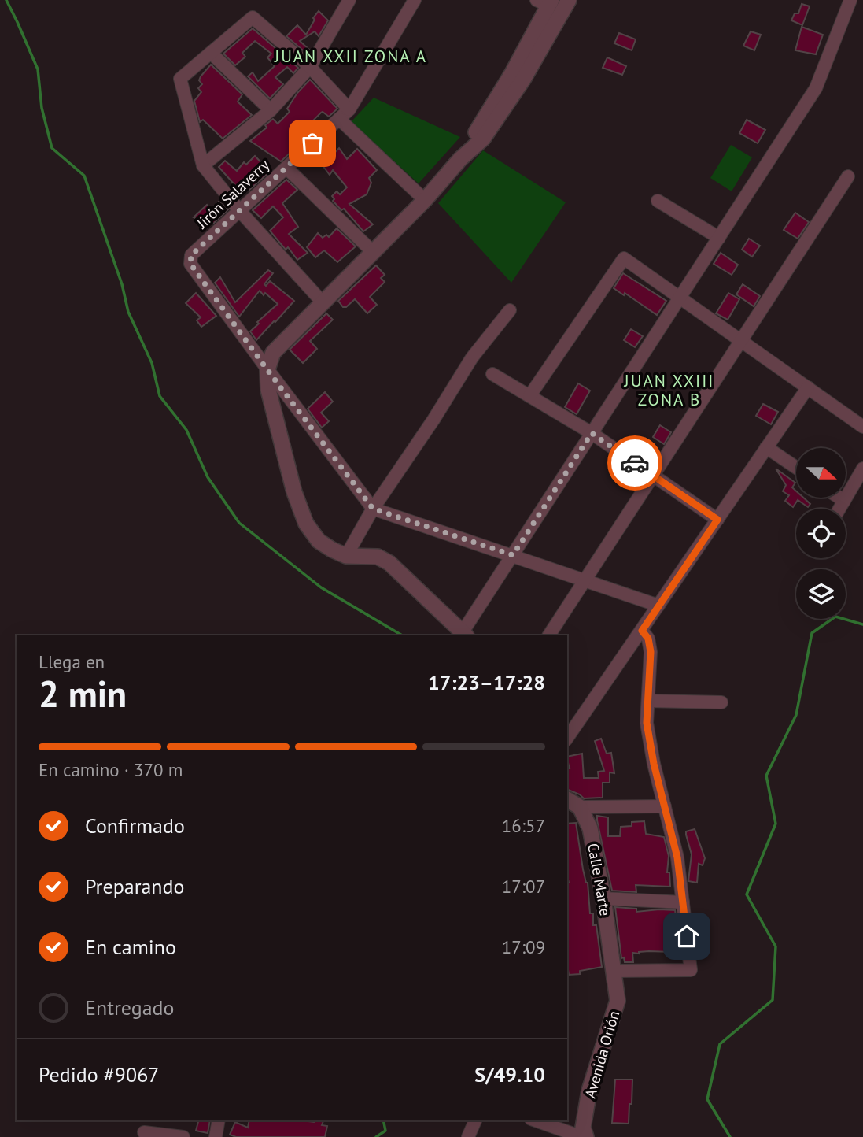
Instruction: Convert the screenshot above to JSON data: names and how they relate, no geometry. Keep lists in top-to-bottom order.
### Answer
{
  "streets": {
    "street": ["Jirón Salaverry", "Calle Marte", "Avenida Orión"]
  },
  "crossings": [
    ["Calle Marte", "Avenida Orión"]
  ],
  "districts": ["JUAN XXII ZONA A", "JUAN XXIII ZONA B"],
  "north": "right",
  "page": {
    "heading": ["2 min", "Llega en", "17:23–17:28"],
    "panel": ["Pedido #9067", "S/49.10"],
    "bar": "En camino · 370 m",
    "list": [
      ["Confirmado", "16:57"],
      ["Preparando", "17:07"],
      ["En camino", "17:09"],
      "Entregado"
    ]
  }
}
